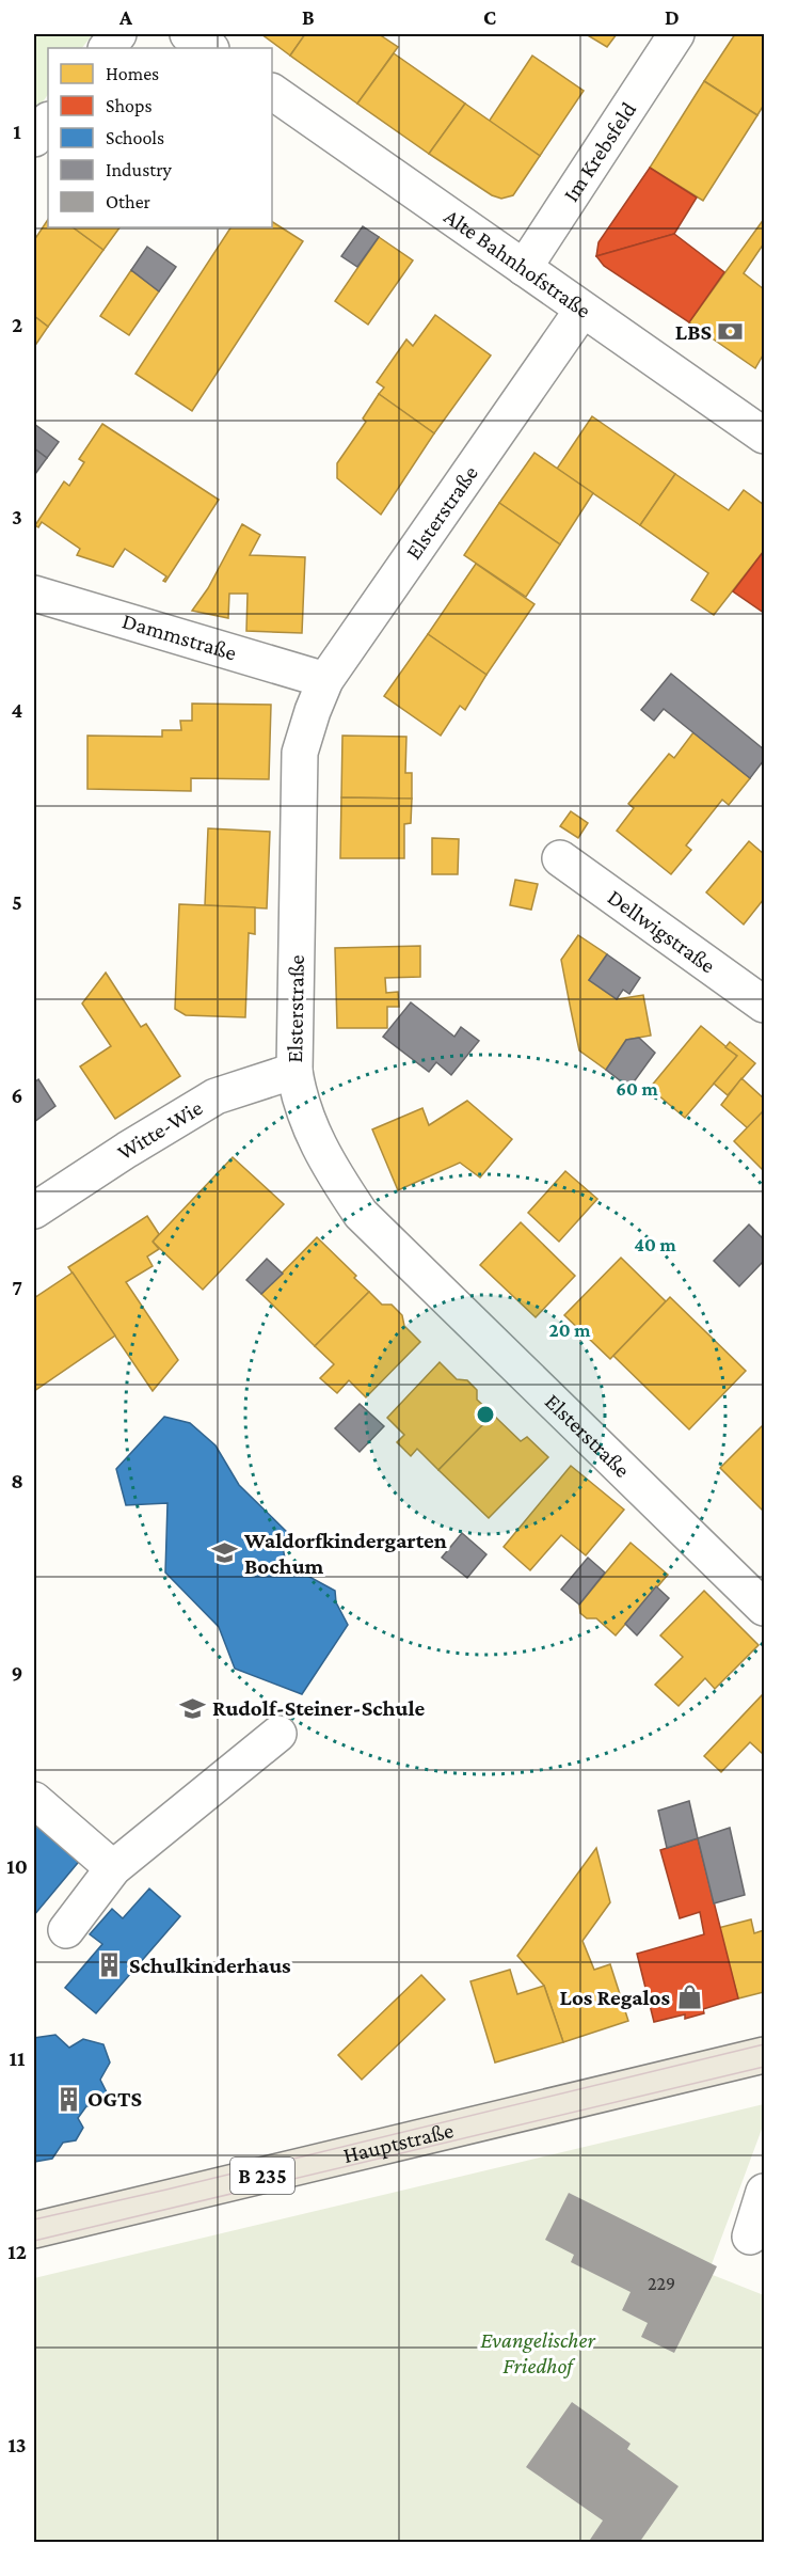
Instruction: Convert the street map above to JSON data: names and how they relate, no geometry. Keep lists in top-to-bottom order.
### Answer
{
  "streets": {
    "main road": ["Hauptstraße", "B 235"],
    "street": [
      "Im Krebsfeld",
      "Alte Bahnhofstraße",
      "Elsterstraße",
      "Dammstraße",
      "Dellwigstraße",
      "Witte-Wie"
    ]
  },
  "crossings": [
    ["Im Krebsfeld", "Alte Bahnhofstraße"],
    ["Alte Bahnhofstraße", "Elsterstraße"],
    ["Elsterstraße", "Dammstraße"],
    ["Elsterstraße", "Witte-Wie"]
  ],
  "parks": ["Evangelischer Friedhof"],
  "places": {
    "bank": ["LBS"],
    "school or university": ["Waldorfkindergarten Bochum", "Rudolf-Steiner-Schule"],
    "building": ["Schulkinderhaus", "OGTS"],
    "shop": ["Los Regalos"]
  },
  "house_numbers": ["229"],
  "legend": [
    "Homes",
    "Shops",
    "Schools",
    "Industry",
    "Other"
  ],
  "grid": {
    "columns": [
      "A",
      "B",
      "C",
      "D"
    ],
    "rows": [
      "1",
      "2",
      "3",
      "4",
      "5",
      "6",
      "7",
      "8",
      "9",
      "10",
      "11",
      "12",
      "13"
    ]
  },
  "rings": ["60 m", "40 m", "20 m"]
}
